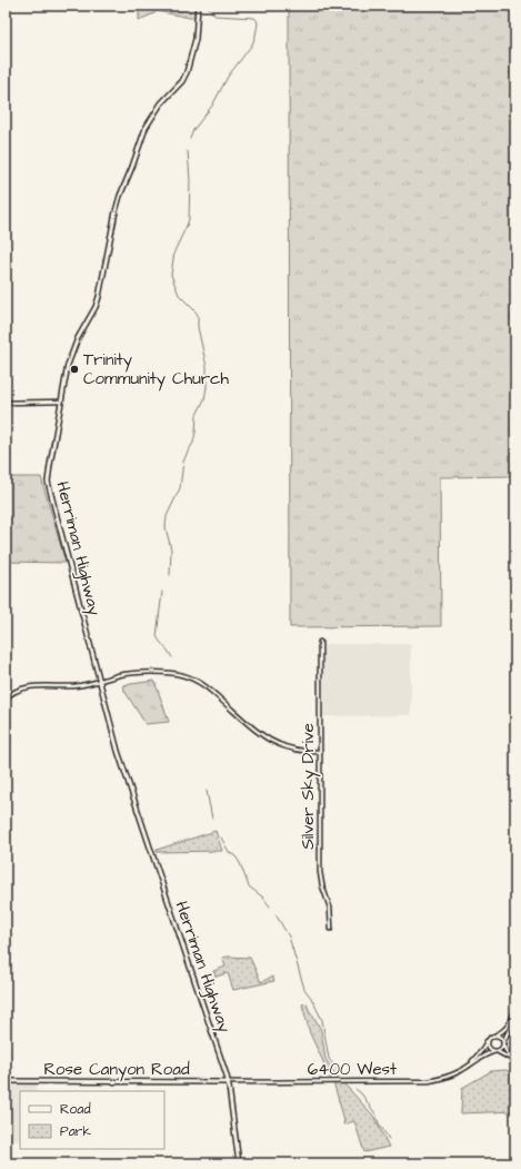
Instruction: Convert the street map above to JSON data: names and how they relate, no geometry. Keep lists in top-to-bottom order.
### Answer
{
  "streets": {
    "main road": ["Herriman Highway", "Rose Canyon Road"],
    "street": ["Silver Sky Drive", "6400 West"]
  },
  "crossings": [
    ["Herriman Highway", "Rose Canyon Road"],
    ["Herriman Highway", "6400 West"],
    ["Rose Canyon Road", "6400 West"]
  ],
  "places": ["Trinity Community Church"],
  "legend": ["Road", "Park"]
}
